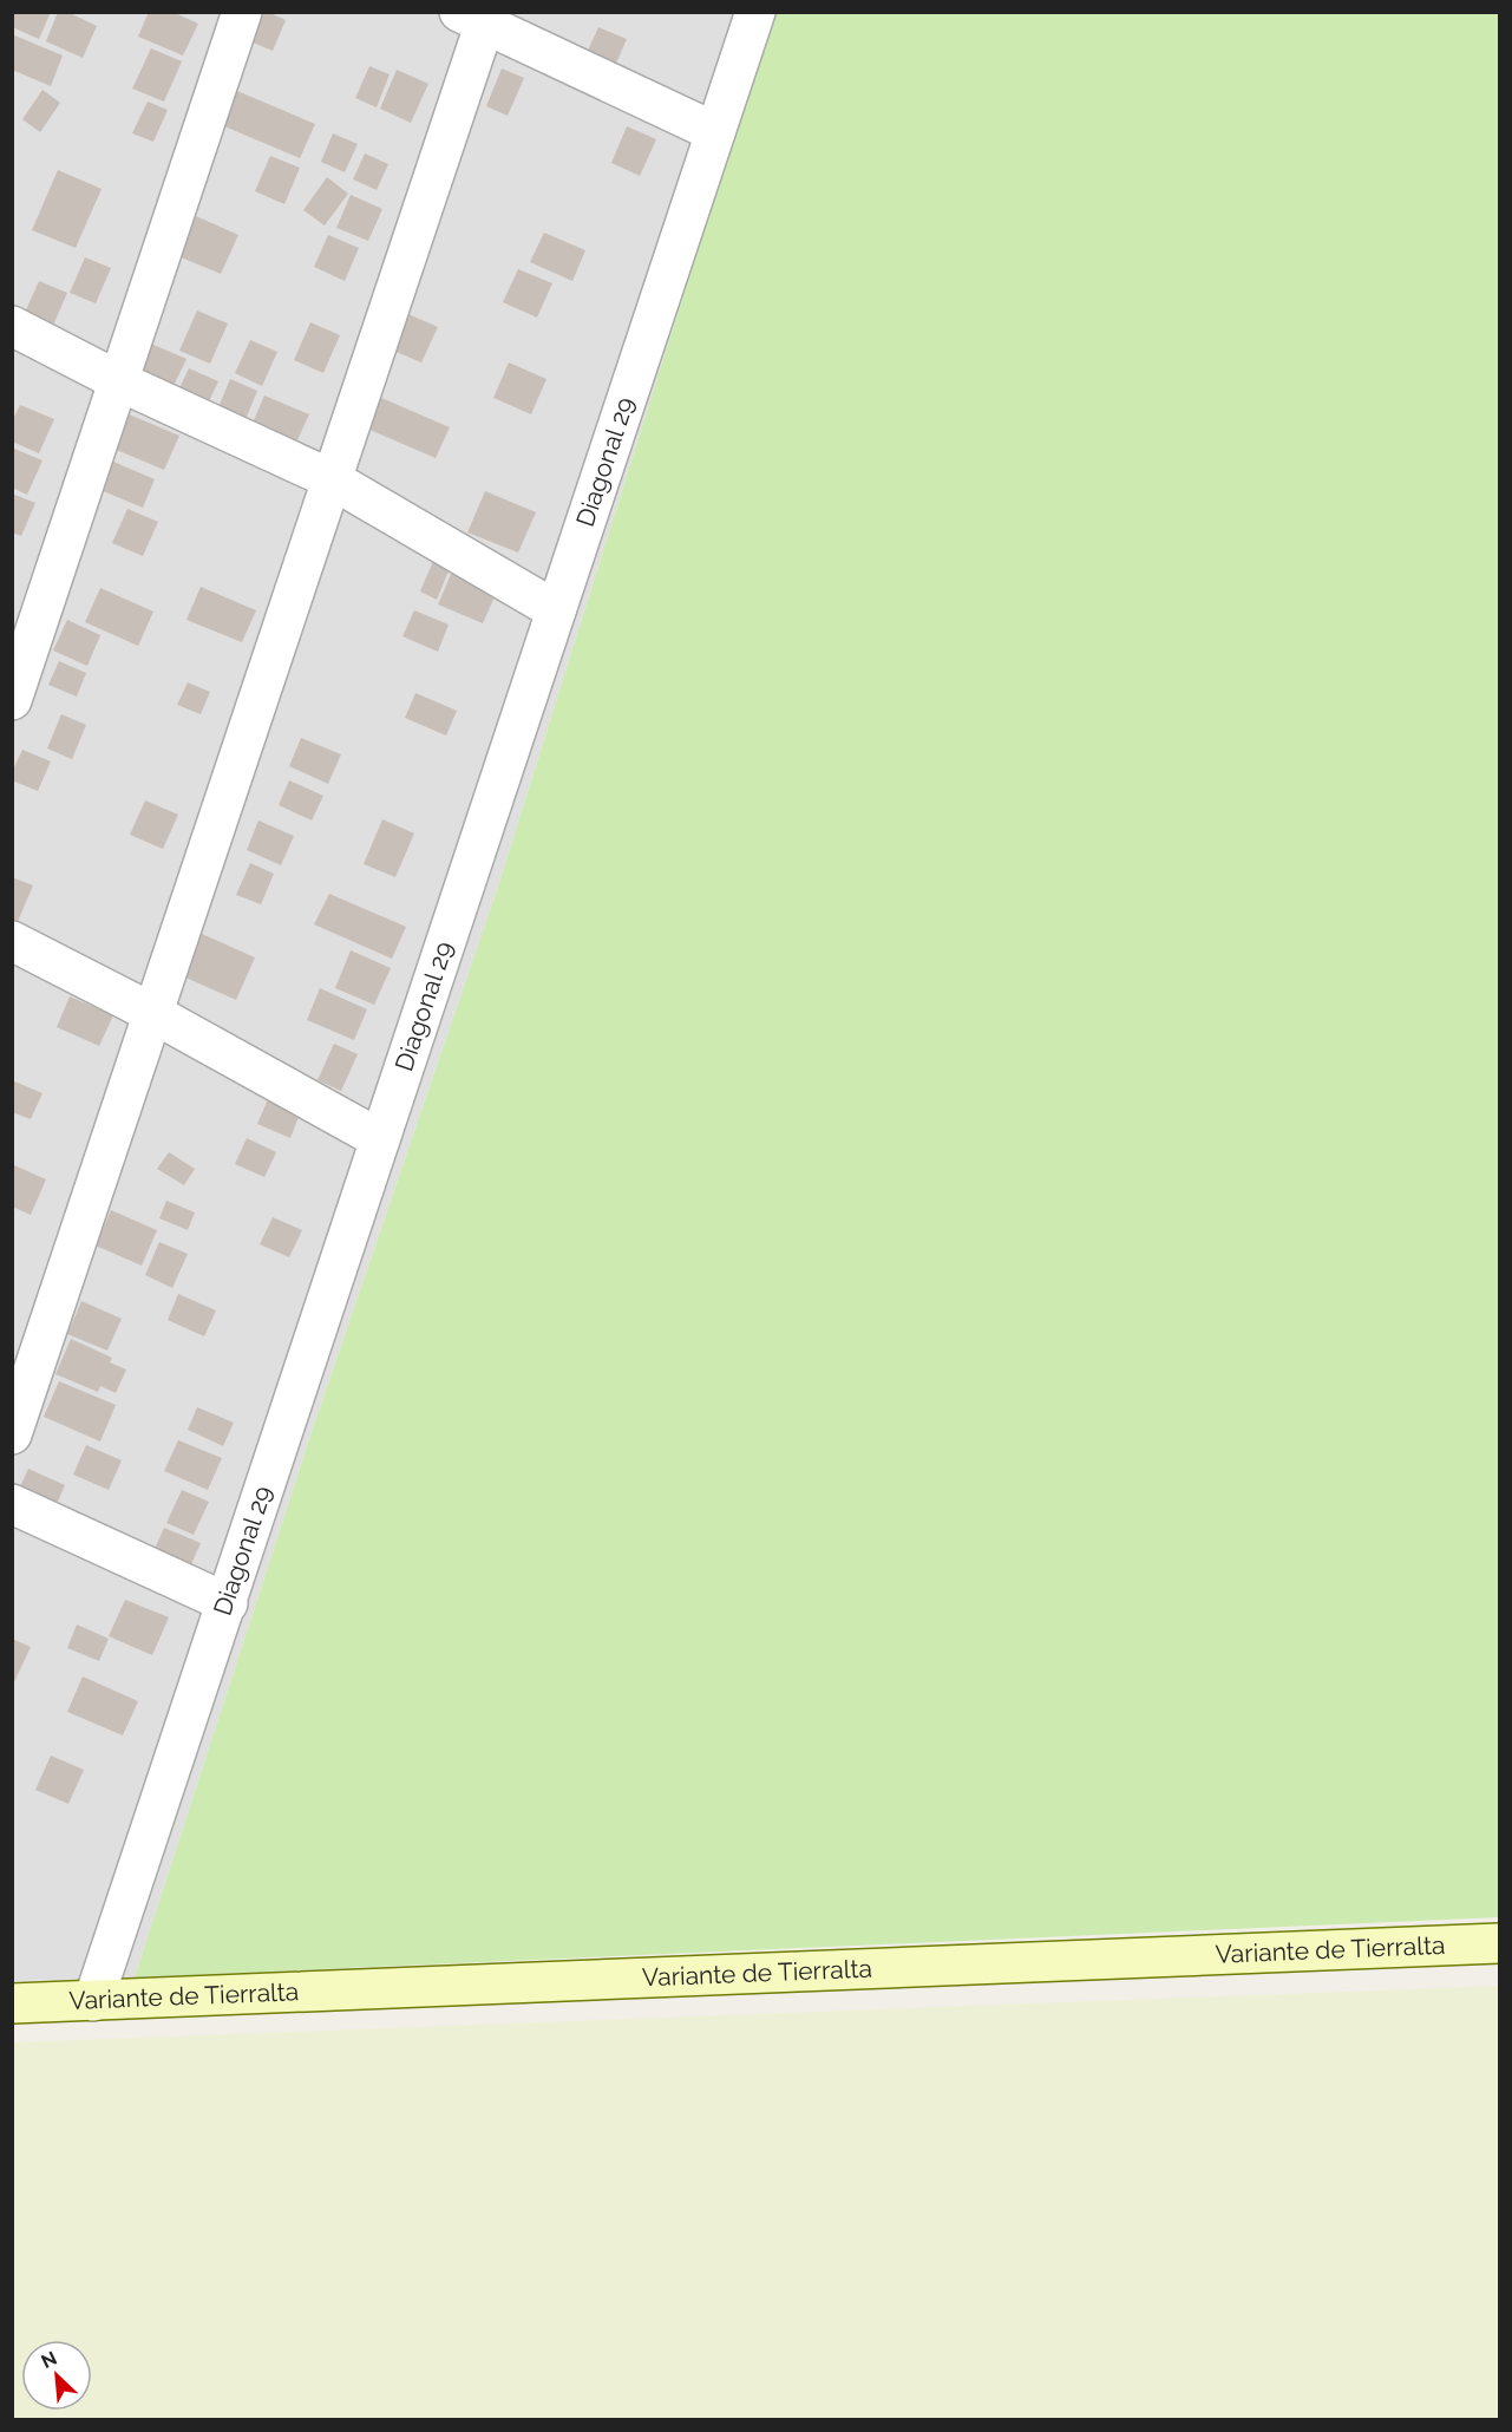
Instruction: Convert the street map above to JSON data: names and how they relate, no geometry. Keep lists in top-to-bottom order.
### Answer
{
  "streets": {
    "main road": ["Variante de Tierralta"],
    "street": ["Diagonal 29"]
  },
  "crossings": [
    ["Diagonal 29", "Variante de Tierralta"]
  ],
  "north": "top left"
}
